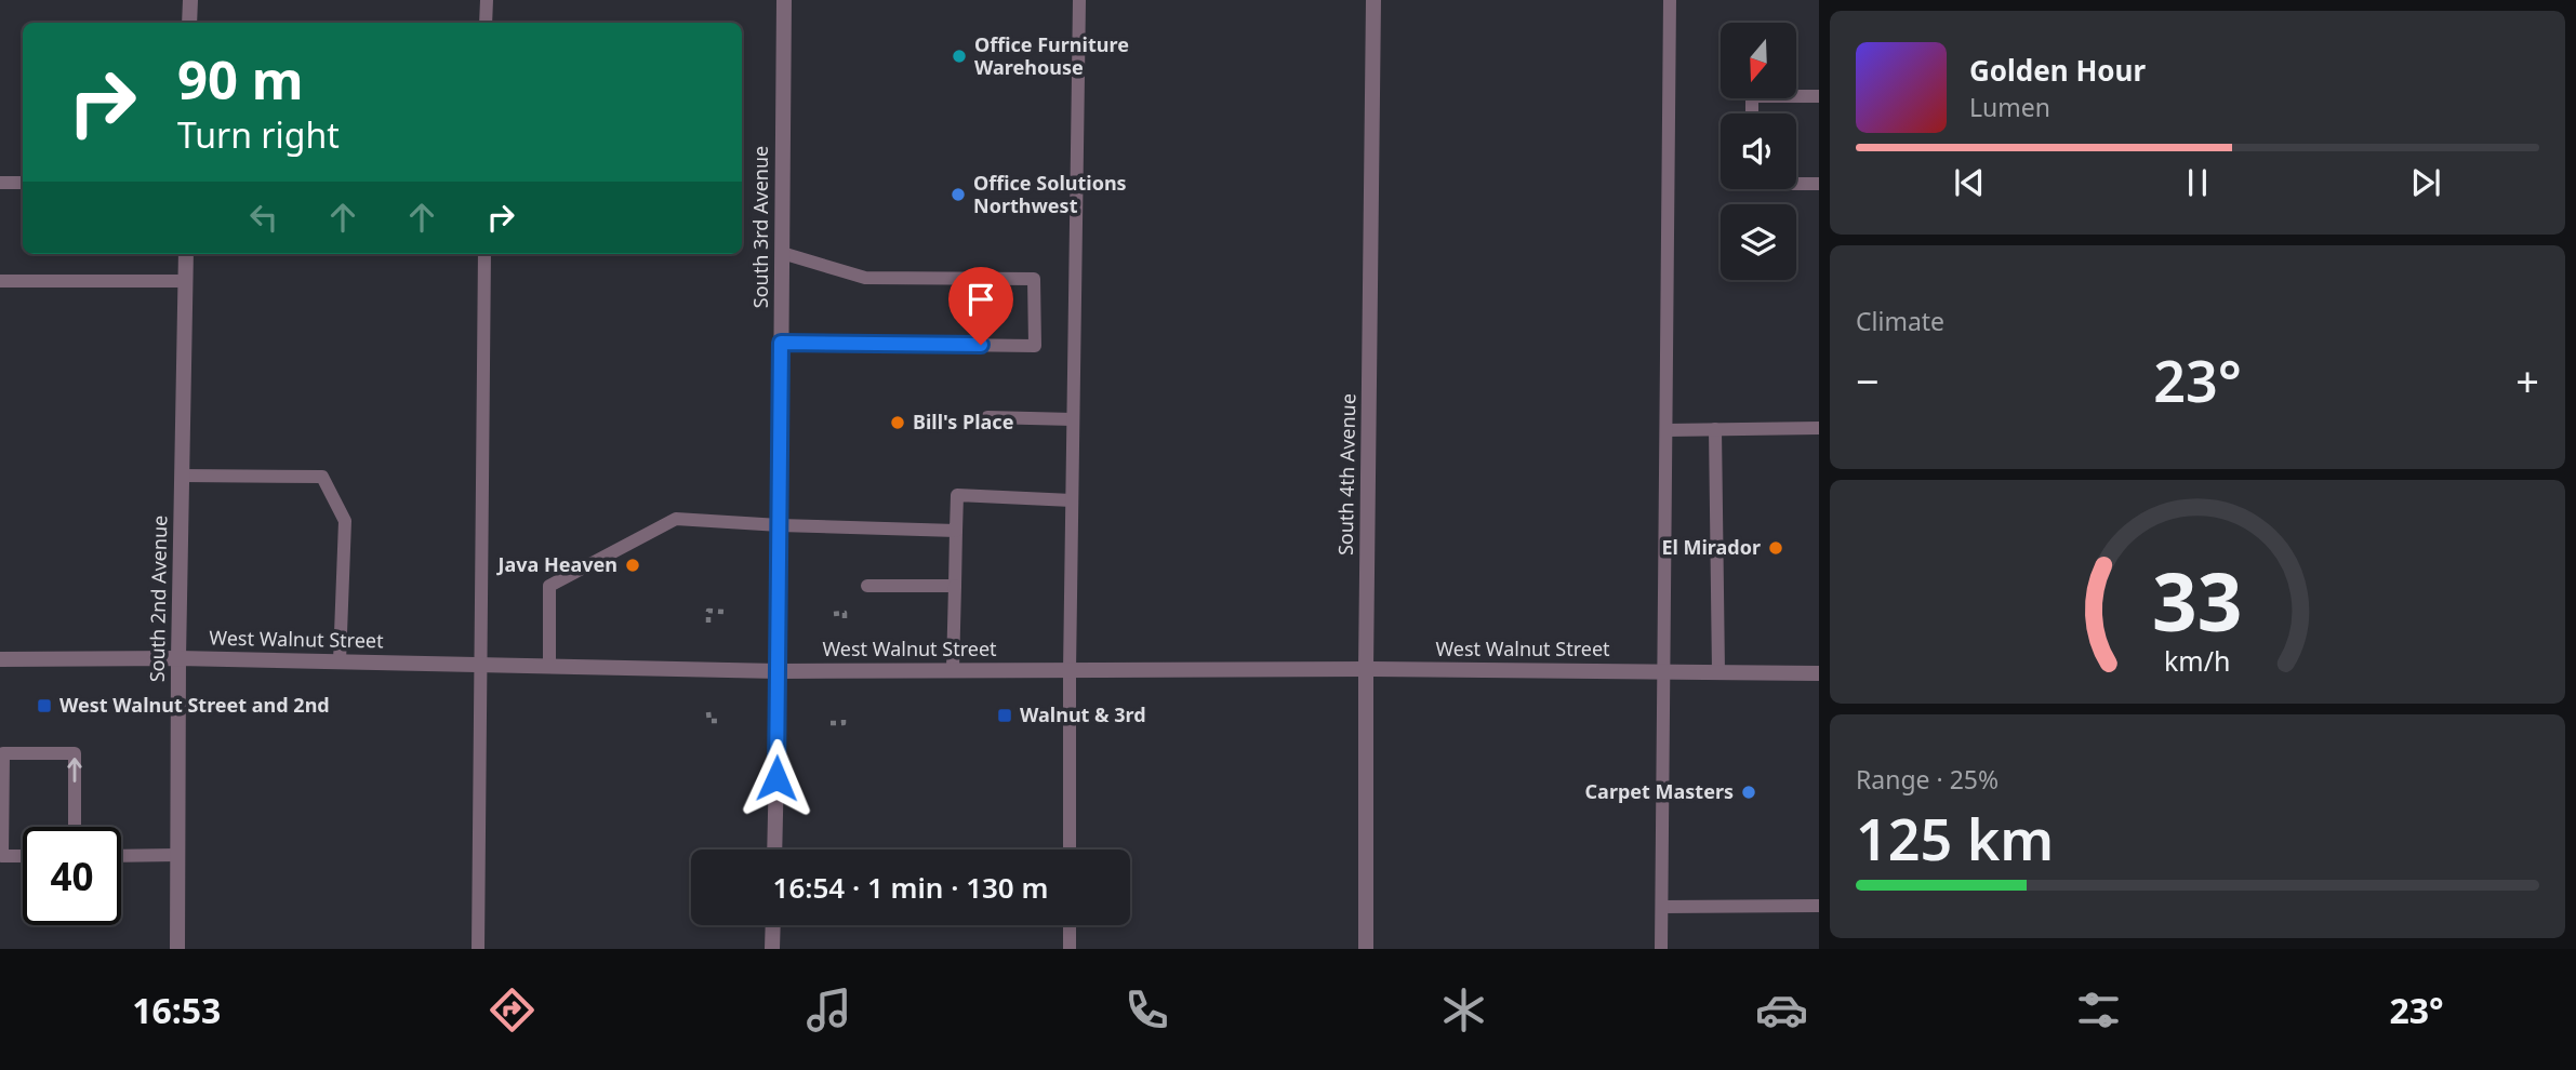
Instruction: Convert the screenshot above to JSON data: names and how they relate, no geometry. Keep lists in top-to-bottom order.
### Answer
{
  "streets": {
    "street": [
      "South 3rd Avenue",
      "South 4th Avenue",
      "South 2nd Avenue",
      "West Walnut Street"
    ]
  },
  "crossings": [
    ["South 3rd Avenue", "West Walnut Street"],
    ["South 4th Avenue", "West Walnut Street"],
    ["South 2nd Avenue", "West Walnut Street"]
  ],
  "places": {
    "other": [
      "Office Furniture Warehouse",
      "Office Solutions Northwest",
      "Bill's Place",
      "El Mirador",
      "Java Heaven",
      "Carpet Masters"
    ],
    "transit": ["West Walnut Street and 2nd", "Walnut & 3rd"]
  },
  "north": "bottom",
  "page": {
    "turn": ["90 m", "Turn right"],
    "song": ["Golden Hour", "Lumen"],
    "tile": [
      "Climate",
      ["Range · 25%", "125 km"]
    ],
    "heat": ["−", "23°", "+"],
    "limit": "40",
    "trip": "16:54 · 1 min · 130 m",
    "tabs": ["16:53", "23°"],
    "gauge": ["33", "km/h"]
  }
}
